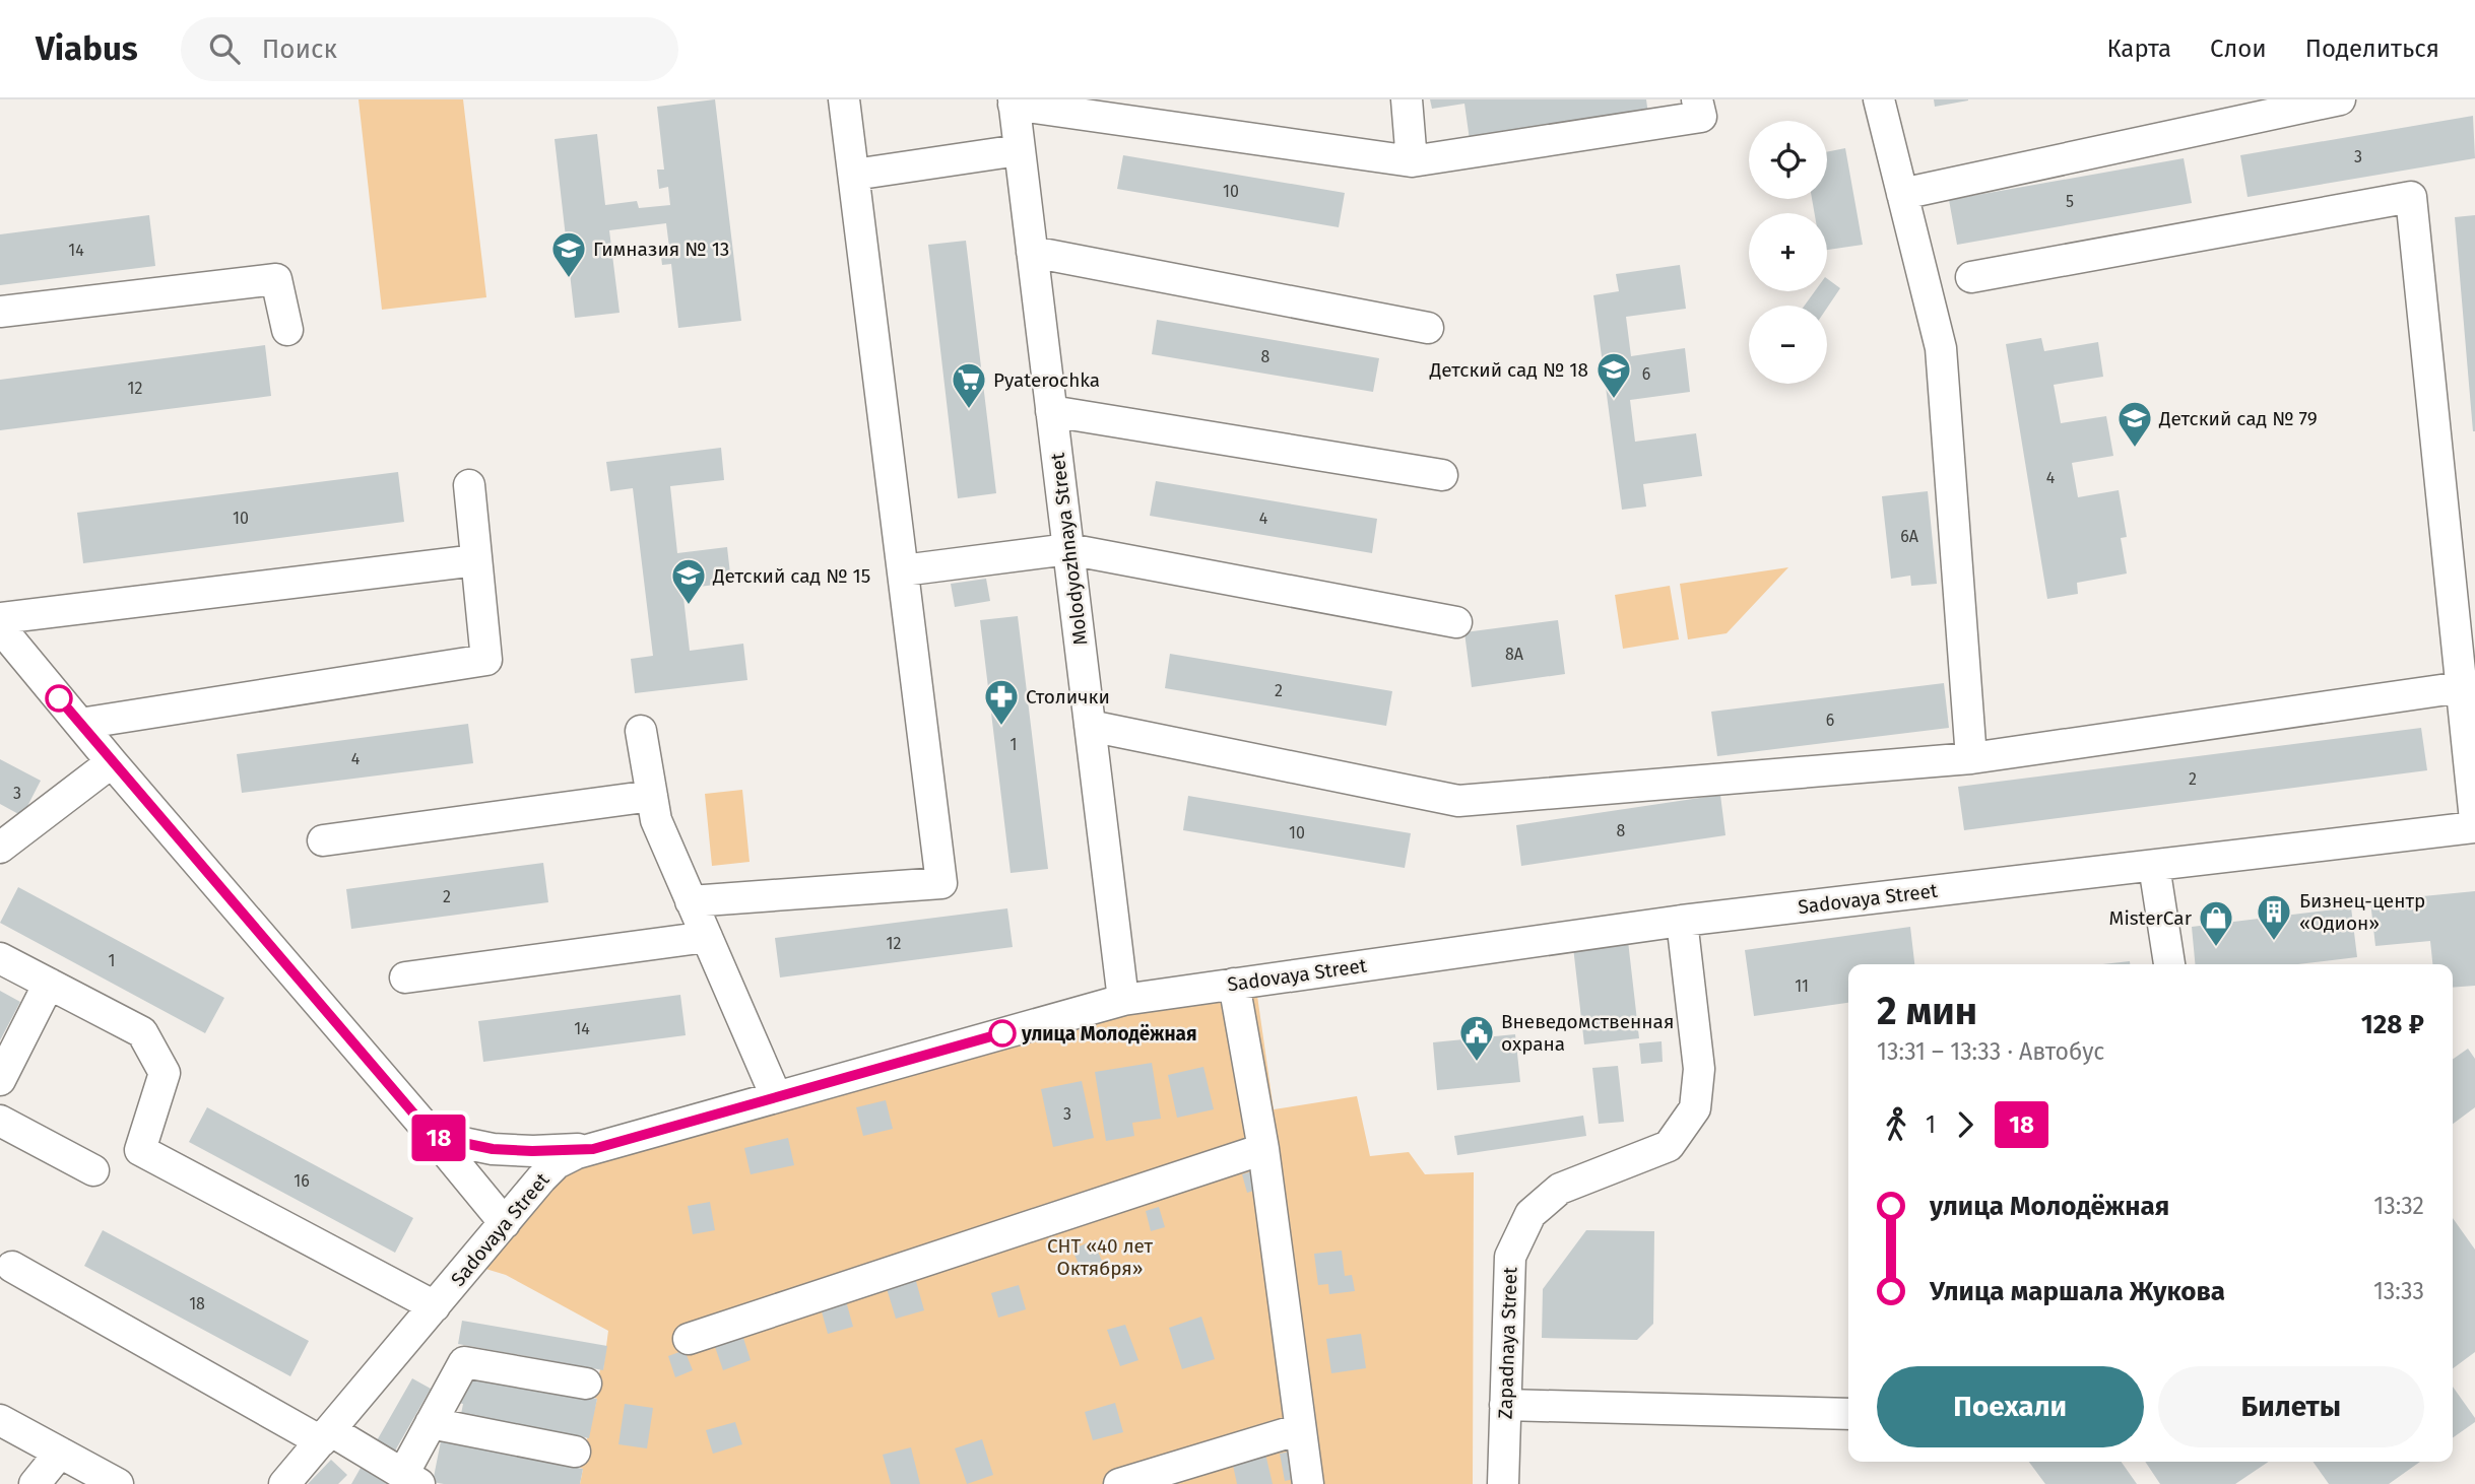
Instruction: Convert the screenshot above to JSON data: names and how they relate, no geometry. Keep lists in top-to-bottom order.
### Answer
{
  "streets": {
    "street": ["Molodyozhnaya Street", "Sadovaya Street", "Zapadnaya Street"]
  },
  "crossings": [
    ["Molodyozhnaya Street", "Sadovaya Street"],
    ["Sadovaya Street", "Zapadnaya Street"]
  ],
  "parks": ["СНТ «40 лет Октября»"],
  "places": {
    "school or university": [
      "Гимназия № 13",
      "Детский сад № 18",
      "Детский сад № 79",
      "Детский сад № 15"
    ],
    "supermarket": ["Pyaterochka"],
    "pharmacy": ["Столички"],
    "building": ["Бизнец-центр «Одион»"],
    "shop": ["MisterCar"],
    "other": ["улица Молодёжная"],
    "public building": ["Вневедомственная охрана"]
  },
  "lines": ["bus line 18"],
  "house_numbers": [
    "3",
    "10",
    "5",
    "14",
    "8",
    "6",
    "12",
    "4",
    "10",
    "4",
    "6А",
    "8А",
    "2",
    "6",
    "1",
    "4",
    "2",
    "3",
    "8",
    "10",
    "2",
    "12",
    "1",
    "11",
    "14",
    "3",
    "16",
    "18"
  ],
  "page": {
    "header": "Viabus",
    "search": "Поиск",
    "nav": ["Карта", "Слои", "Поделиться"],
    "on_map": "18",
    "map_buttons": ["+", "−"],
    "heading": ["2 мин", "13:31 – 13:33 · Автобус", "128 ₽"],
    "legs": ["1", "18"],
    "list": [
      {
        "name": "улица Молодёжная",
        "value": "13:32"
      },
      {
        "name": "Улица маршала Жукова",
        "value": "13:33"
      }
    ],
    "buttons": ["Поехали", "Билеты"]
  }
}
